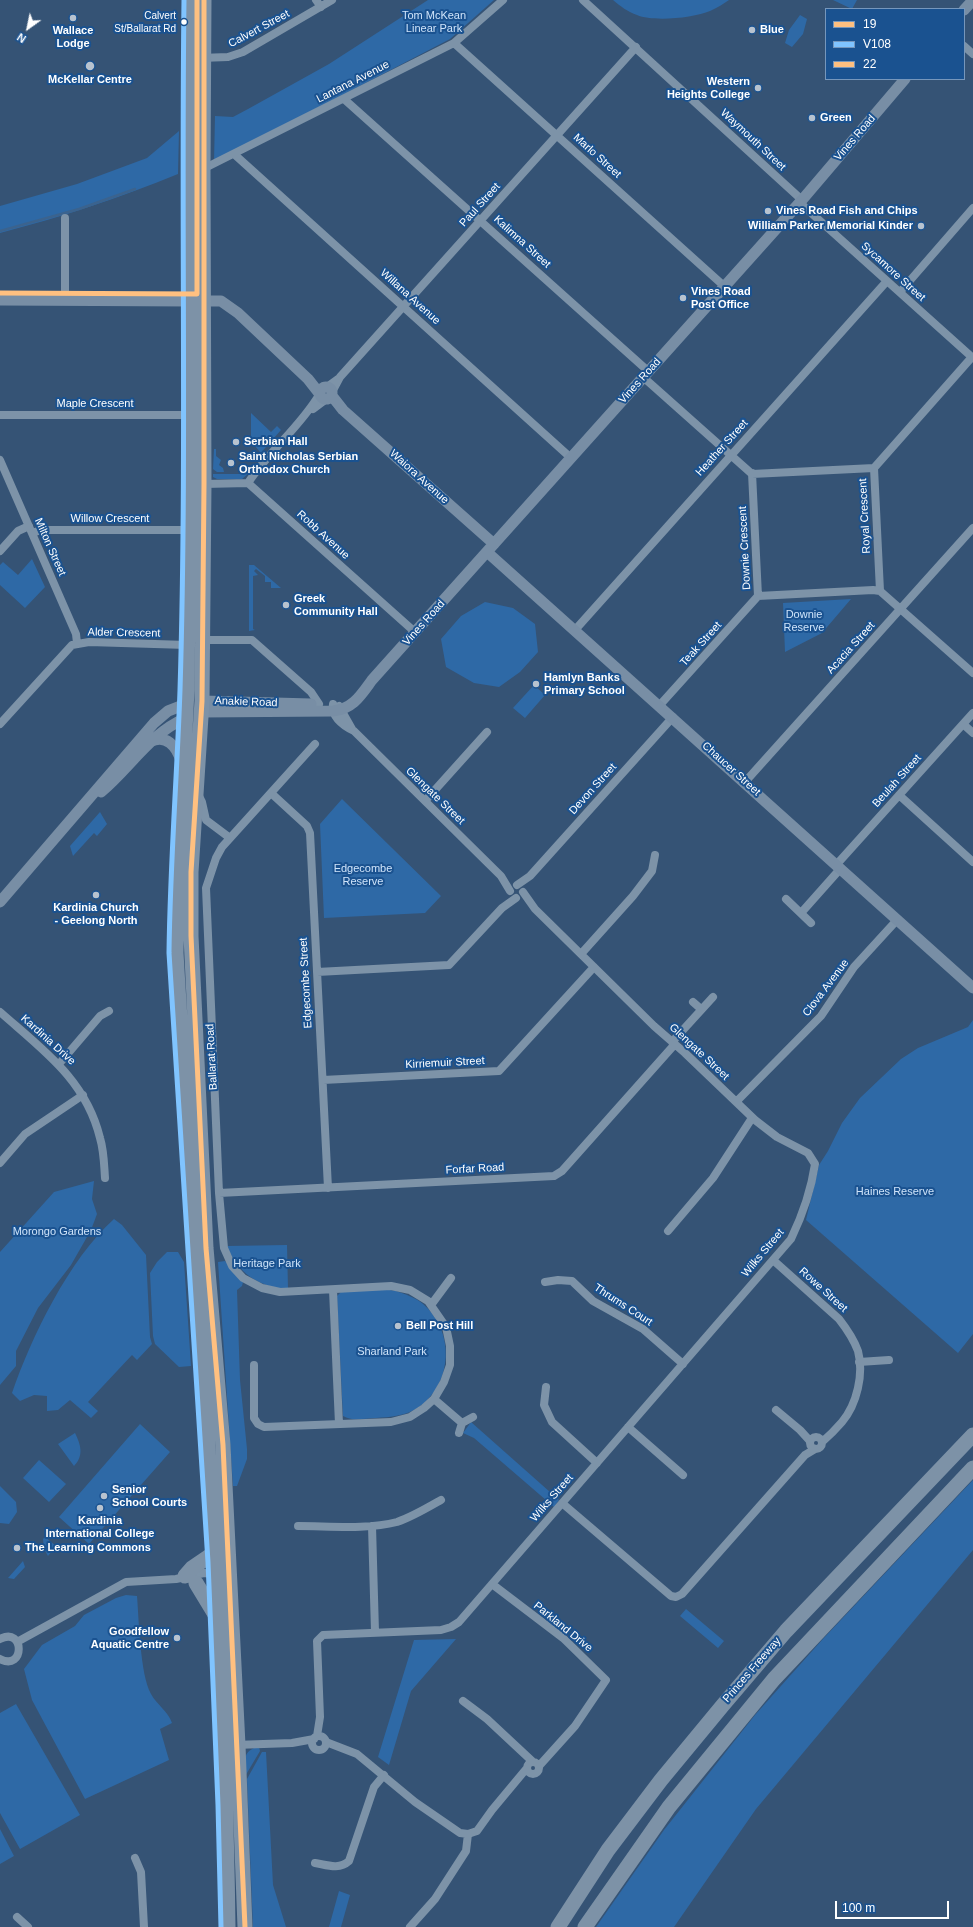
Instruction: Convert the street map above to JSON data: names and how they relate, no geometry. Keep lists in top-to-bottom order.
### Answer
{
  "streets": {
    "highway": ["Anakie Road", "Ballarat Road", "Princes Freeway"],
    "main road": ["Vines Road", "Waiora Avenue", "Chaucer Street"],
    "street": [
      "Calvert Street",
      "Lantana Avenue",
      "Waymouth Street",
      "Marlo Street",
      "Paul Street",
      "Kalimna Street",
      "Sycamore Street",
      "Willana Avenue",
      "Maple Crescent",
      "Heather Street",
      "Royal Crescent",
      "Willow Crescent",
      "Robb Avenue",
      "Milton Street",
      "Downie Crescent",
      "Alder Crescent",
      "Teak Street",
      "Acacia Street",
      "Beulah Street",
      "Devon Street",
      "Glengate Street",
      "Edgecombe Street",
      "Clova Avenue",
      "Kardinia Drive",
      "Kirriemuir Street",
      "Forfar Road",
      "Wilks Street",
      "Rowe Street",
      "Thrums Court",
      "Parkland Drive"
    ]
  },
  "crossings": [
    ["Calvert Street", "Ballarat Road"],
    ["Lantana Avenue", "Marlo Street"],
    ["Lantana Avenue", "Kalimna Street"],
    ["Lantana Avenue", "Willana Avenue"],
    ["Lantana Avenue", "Ballarat Road"],
    ["Vines Road", "Waymouth Street"],
    ["Vines Road", "Marlo Street"],
    ["Vines Road", "Kalimna Street"],
    ["Vines Road", "Sycamore Street"],
    ["Vines Road", "Willana Avenue"],
    ["Vines Road", "Waiora Avenue"],
    ["Vines Road", "Robb Avenue"],
    ["Vines Road", "Anakie Road"],
    ["Vines Road", "Chaucer Street"],
    ["Vines Road", "Glengate Street"],
    ["Waymouth Street", "Paul Street"],
    ["Waymouth Street", "Sycamore Street"],
    ["Marlo Street", "Paul Street"],
    ["Paul Street", "Kalimna Street"],
    ["Paul Street", "Willana Avenue"],
    ["Paul Street", "Waiora Avenue"],
    ["Paul Street", "Robb Avenue"],
    ["Kalimna Street", "Heather Street"],
    ["Kalimna Street", "Royal Crescent"],
    ["Kalimna Street", "Downie Crescent"],
    ["Sycamore Street", "Heather Street"],
    ["Maple Crescent", "Ballarat Road"],
    ["Heather Street", "Chaucer Street"],
    ["Waiora Avenue", "Chaucer Street"],
    ["Waiora Avenue", "Ballarat Road"],
    ["Royal Crescent", "Downie Crescent"],
    ["Willow Crescent", "Milton Street"],
    ["Willow Crescent", "Ballarat Road"],
    ["Milton Street", "Alder Crescent"],
    ["Downie Crescent", "Teak Street"],
    ["Alder Crescent", "Ballarat Road"],
    ["Teak Street", "Chaucer Street"],
    ["Acacia Street", "Chaucer Street"],
    ["Anakie Road", "Glengate Street"],
    ["Anakie Road", "Ballarat Road"],
    ["Chaucer Street", "Beulah Street"],
    ["Chaucer Street", "Devon Street"],
    ["Chaucer Street", "Clova Avenue"],
    ["Devon Street", "Glengate Street"],
    ["Devon Street", "Edgecombe Street"],
    ["Glengate Street", "Clova Avenue"],
    ["Glengate Street", "Kirriemuir Street"],
    ["Glengate Street", "Forfar Road"],
    ["Glengate Street", "Wilks Street"],
    ["Edgecombe Street", "Kirriemuir Street"],
    ["Edgecombe Street", "Forfar Road"],
    ["Ballarat Road", "Forfar Road"],
    ["Wilks Street", "Rowe Street"],
    ["Wilks Street", "Thrums Court"],
    ["Wilks Street", "Parkland Drive"]
  ],
  "parks": [
    "Tom McKean Linear Park",
    "Downie Reserve",
    "Edgecombe Reserve",
    "Haines Reserve",
    "Morongo Gardens",
    "Heritage Park",
    "Sharland Park"
  ],
  "places": [
    "Wallace Lodge",
    "Calvert St/Ballarat Rd",
    "Blue",
    "McKellar Centre",
    "Western Heights College",
    "Green",
    "Vines Road Fish and Chips",
    "William Parker Memorial Kinder",
    "Vines Road Post Office",
    "Serbian Hall",
    "Saint Nicholas Serbian Orthodox Church",
    "Greek Community Hall",
    "Hamlyn Banks Primary School",
    "Kardinia Church - Geelong North",
    "Bell Post Hill",
    "Senior School Courts",
    "Kardinia International College",
    "The Learning Commons",
    "Goodfellow Aquatic Centre"
  ],
  "lines": ["transit line 19", "transit line V108", "transit line 22"],
  "legend": ["19", "V108", "22"],
  "scale_bar": "100 m",
  "north": "bottom left"
}
